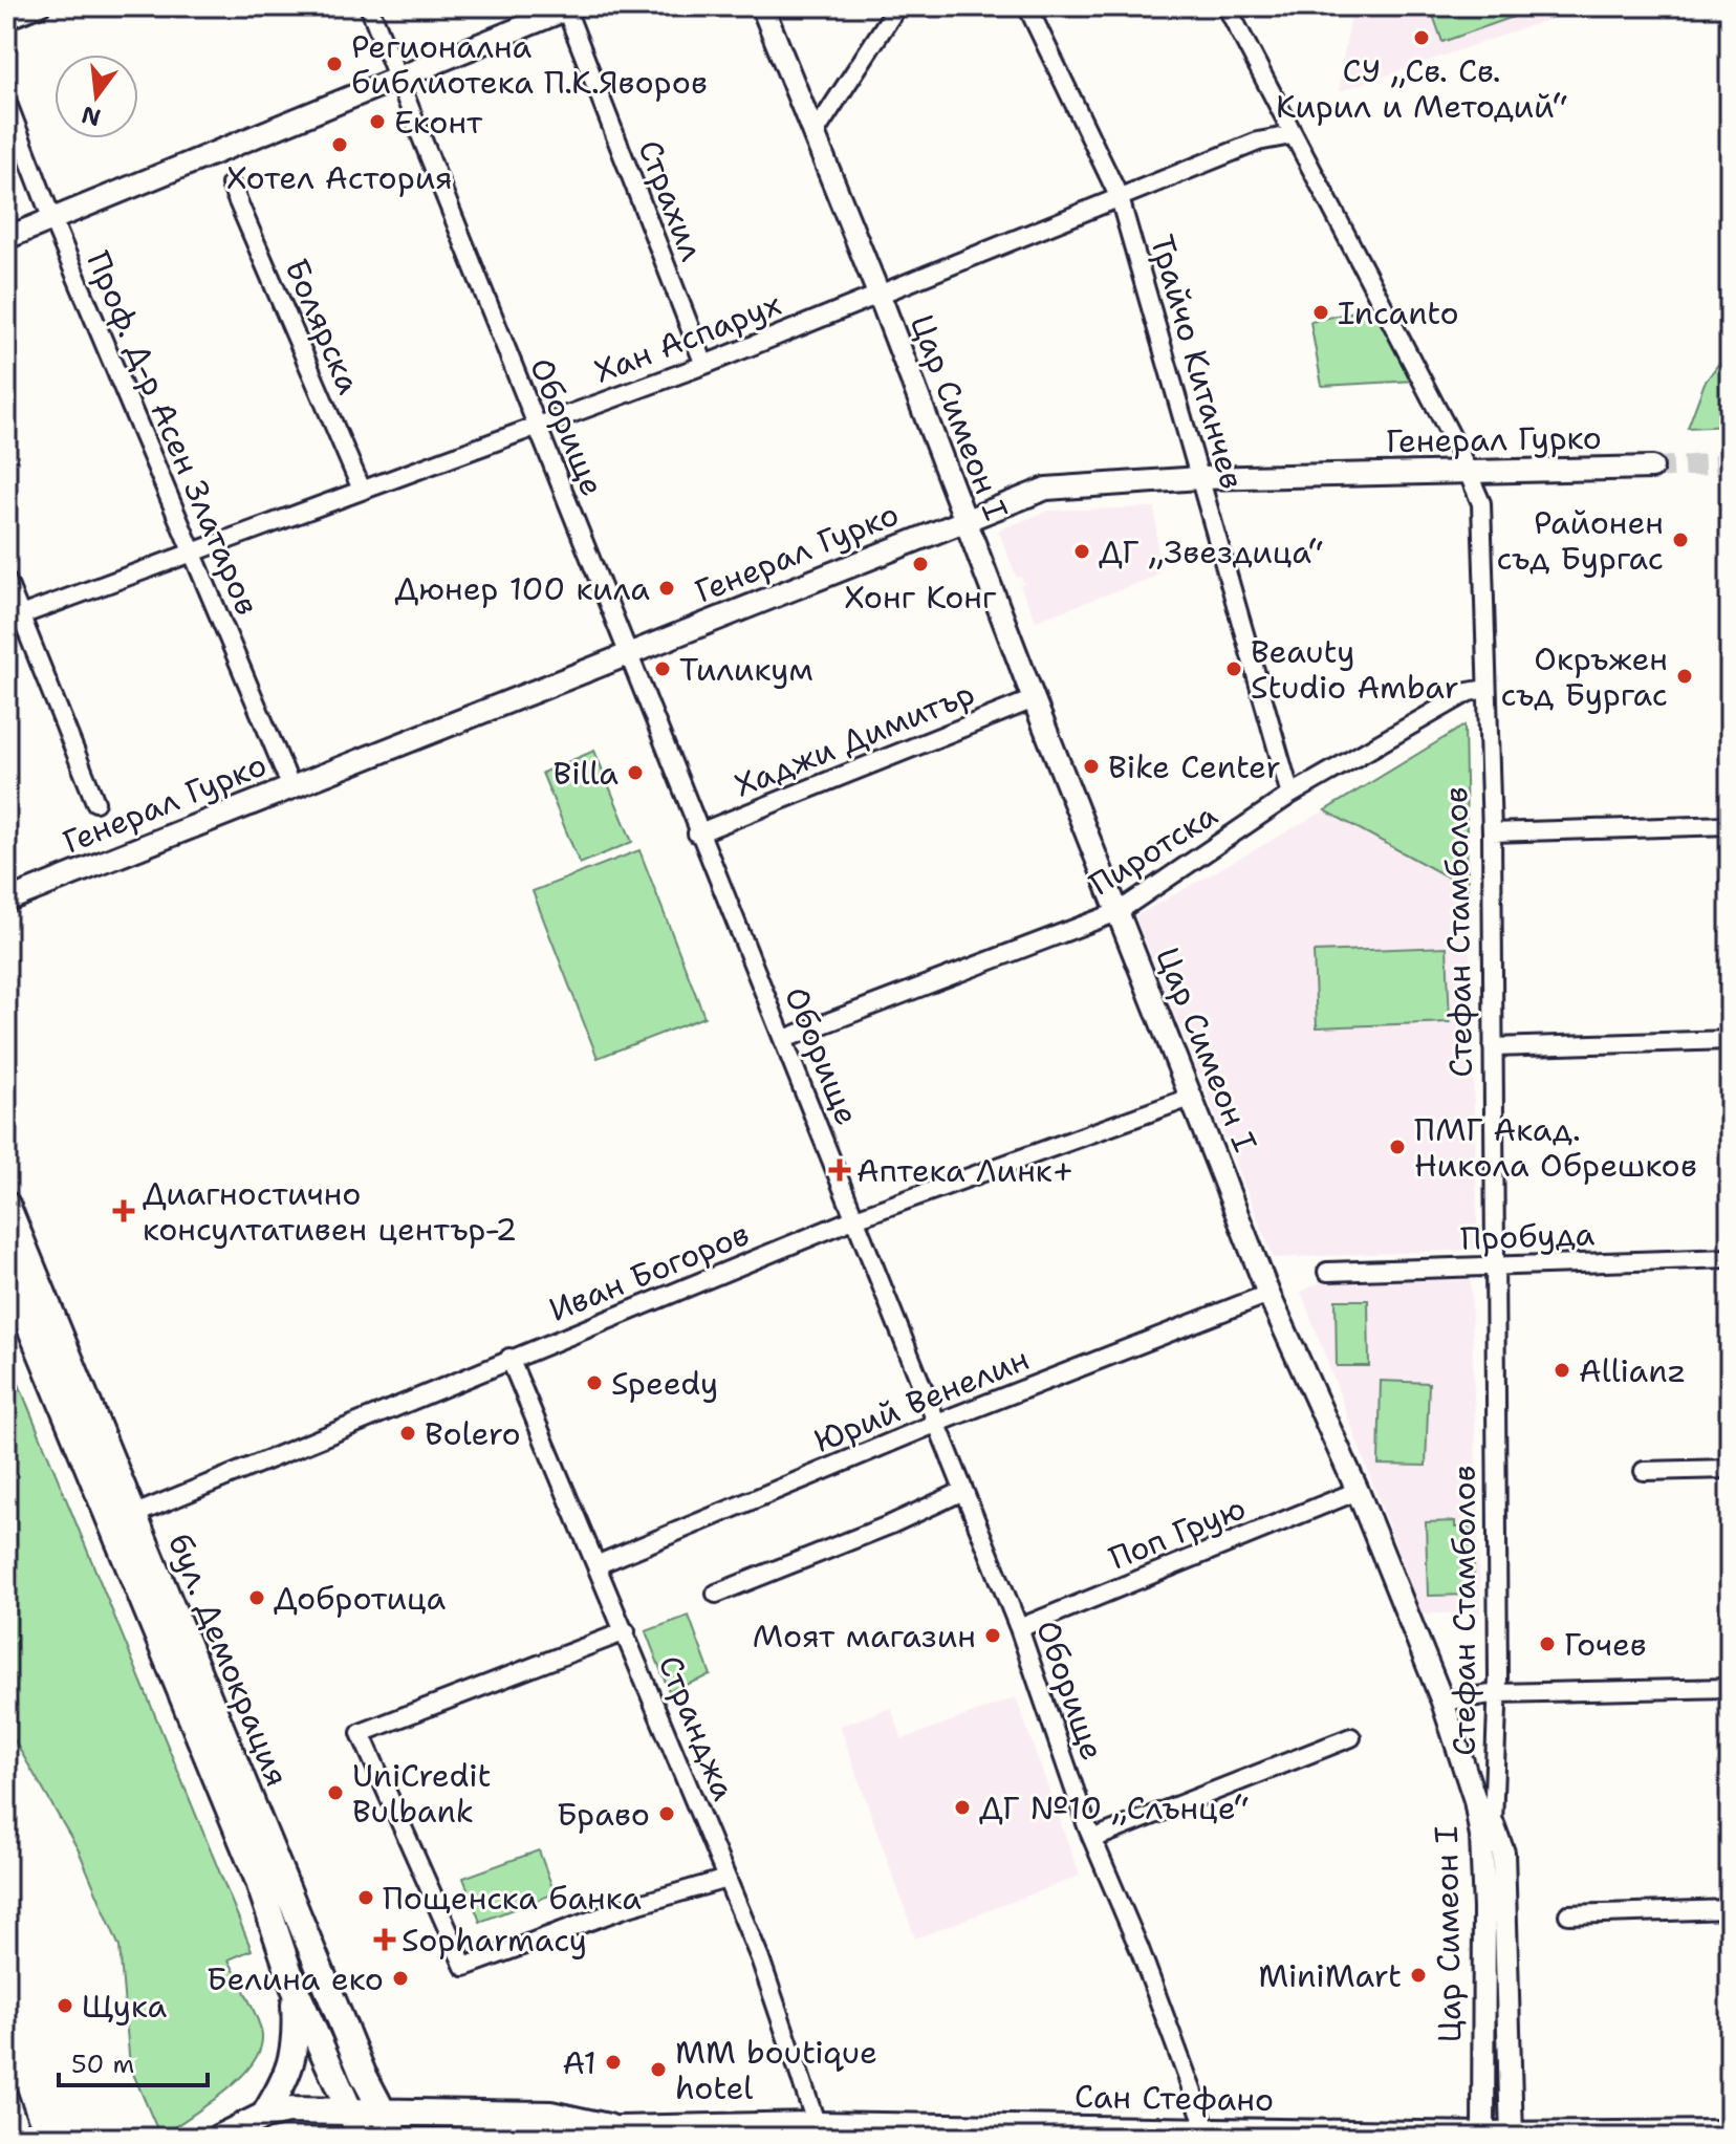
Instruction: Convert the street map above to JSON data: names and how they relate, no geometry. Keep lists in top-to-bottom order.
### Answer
{
  "streets": {
    "main road": ["бул. Демокрация", "Сан Стефано"],
    "street": [
      "Страхил",
      "Болярска",
      "Хан Аспарух",
      "Трайчо Китанчев",
      "Цар Симеон I",
      "Оборище",
      "Проф. Д-р Асен Златаров",
      "Генерал Гурко",
      "Хаджи Димитър",
      "Пиротска",
      "Стефан Стамболов",
      "Пробуда",
      "Иван Богоров",
      "Юрий Венелин",
      "Поп Грую",
      "Странджа"
    ]
  },
  "crossings": [
    ["Страхил", "Хан Аспарух"],
    ["Болярска", "Хан Аспарух"],
    ["Хан Аспарух", "Трайчо Китанчев"],
    ["Хан Аспарух", "Цар Симеон I"],
    ["Хан Аспарух", "Оборище"],
    ["Хан Аспарух", "Проф. Д-р Асен Златаров"],
    ["Хан Аспарух", "Стефан Стамболов"],
    ["Трайчо Китанчев", "Генерал Гурко"],
    ["Трайчо Китанчев", "Пиротска"],
    ["Цар Симеон I", "Генерал Гурко"],
    ["Цар Симеон I", "Хаджи Димитър"],
    ["Цар Симеон I", "Пиротска"],
    ["Цар Симеон I", "Стефан Стамболов"],
    ["Цар Симеон I", "Иван Богоров"],
    ["Цар Симеон I", "Юрий Венелин"],
    ["Цар Симеон I", "Поп Грую"],
    ["Цар Симеон I", "Сан Стефано"],
    ["Оборище", "Генерал Гурко"],
    ["Оборище", "Хаджи Димитър"],
    ["Оборище", "Пиротска"],
    ["Оборище", "Иван Богоров"],
    ["Оборище", "Юрий Венелин"],
    ["Оборище", "Поп Грую"],
    ["Оборище", "Сан Стефано"],
    ["Проф. Д-р Асен Златаров", "Генерал Гурко"],
    ["Генерал Гурко", "Стефан Стамболов"],
    ["Пиротска", "Стефан Стамболов"],
    ["Стефан Стамболов", "Пробуда"],
    ["Стефан Стамболов", "Сан Стефано"],
    ["Иван Богоров", "бул. Демокрация"],
    ["Иван Богоров", "Странджа"],
    ["Юрий Венелин", "Странджа"],
    ["бул. Демокрация", "Сан Стефано"],
    ["Странджа", "Сан Стефано"]
  ],
  "places": {
    "other": [
      "СУ „Св. Св. Кирил и Методий“",
      "Регионална библиотека П.К.Яворов",
      "Еконт",
      "Хотел Астория",
      "Incanto",
      "Районен съд Бургас",
      "ДГ „Звездица“",
      "Хонг Конг",
      "Дюнер 100 кила",
      "Тиликум",
      "Beauty Studio Ambar",
      "Окръжен съд Бургас",
      "Bike Center",
      "Billa",
      "ПМГ Акад. Никола Обрешков",
      "Allianz",
      "Speedy",
      "Bolero",
      "Добротица",
      "Моят магазин",
      "Гочев",
      "UniCredit Bulbank",
      "ДГ №10 „Слънце“",
      "Браво",
      "Пощенска банка",
      "MiniMart",
      "Белина еко",
      "Щука",
      "A1",
      "MM boutique hotel"
    ],
    "health": ["Аптека Линк+", "Диагностично консултативен център-2", "Sopharmacy"]
  },
  "scale_bar": "50 m",
  "north": "bottom"
}
